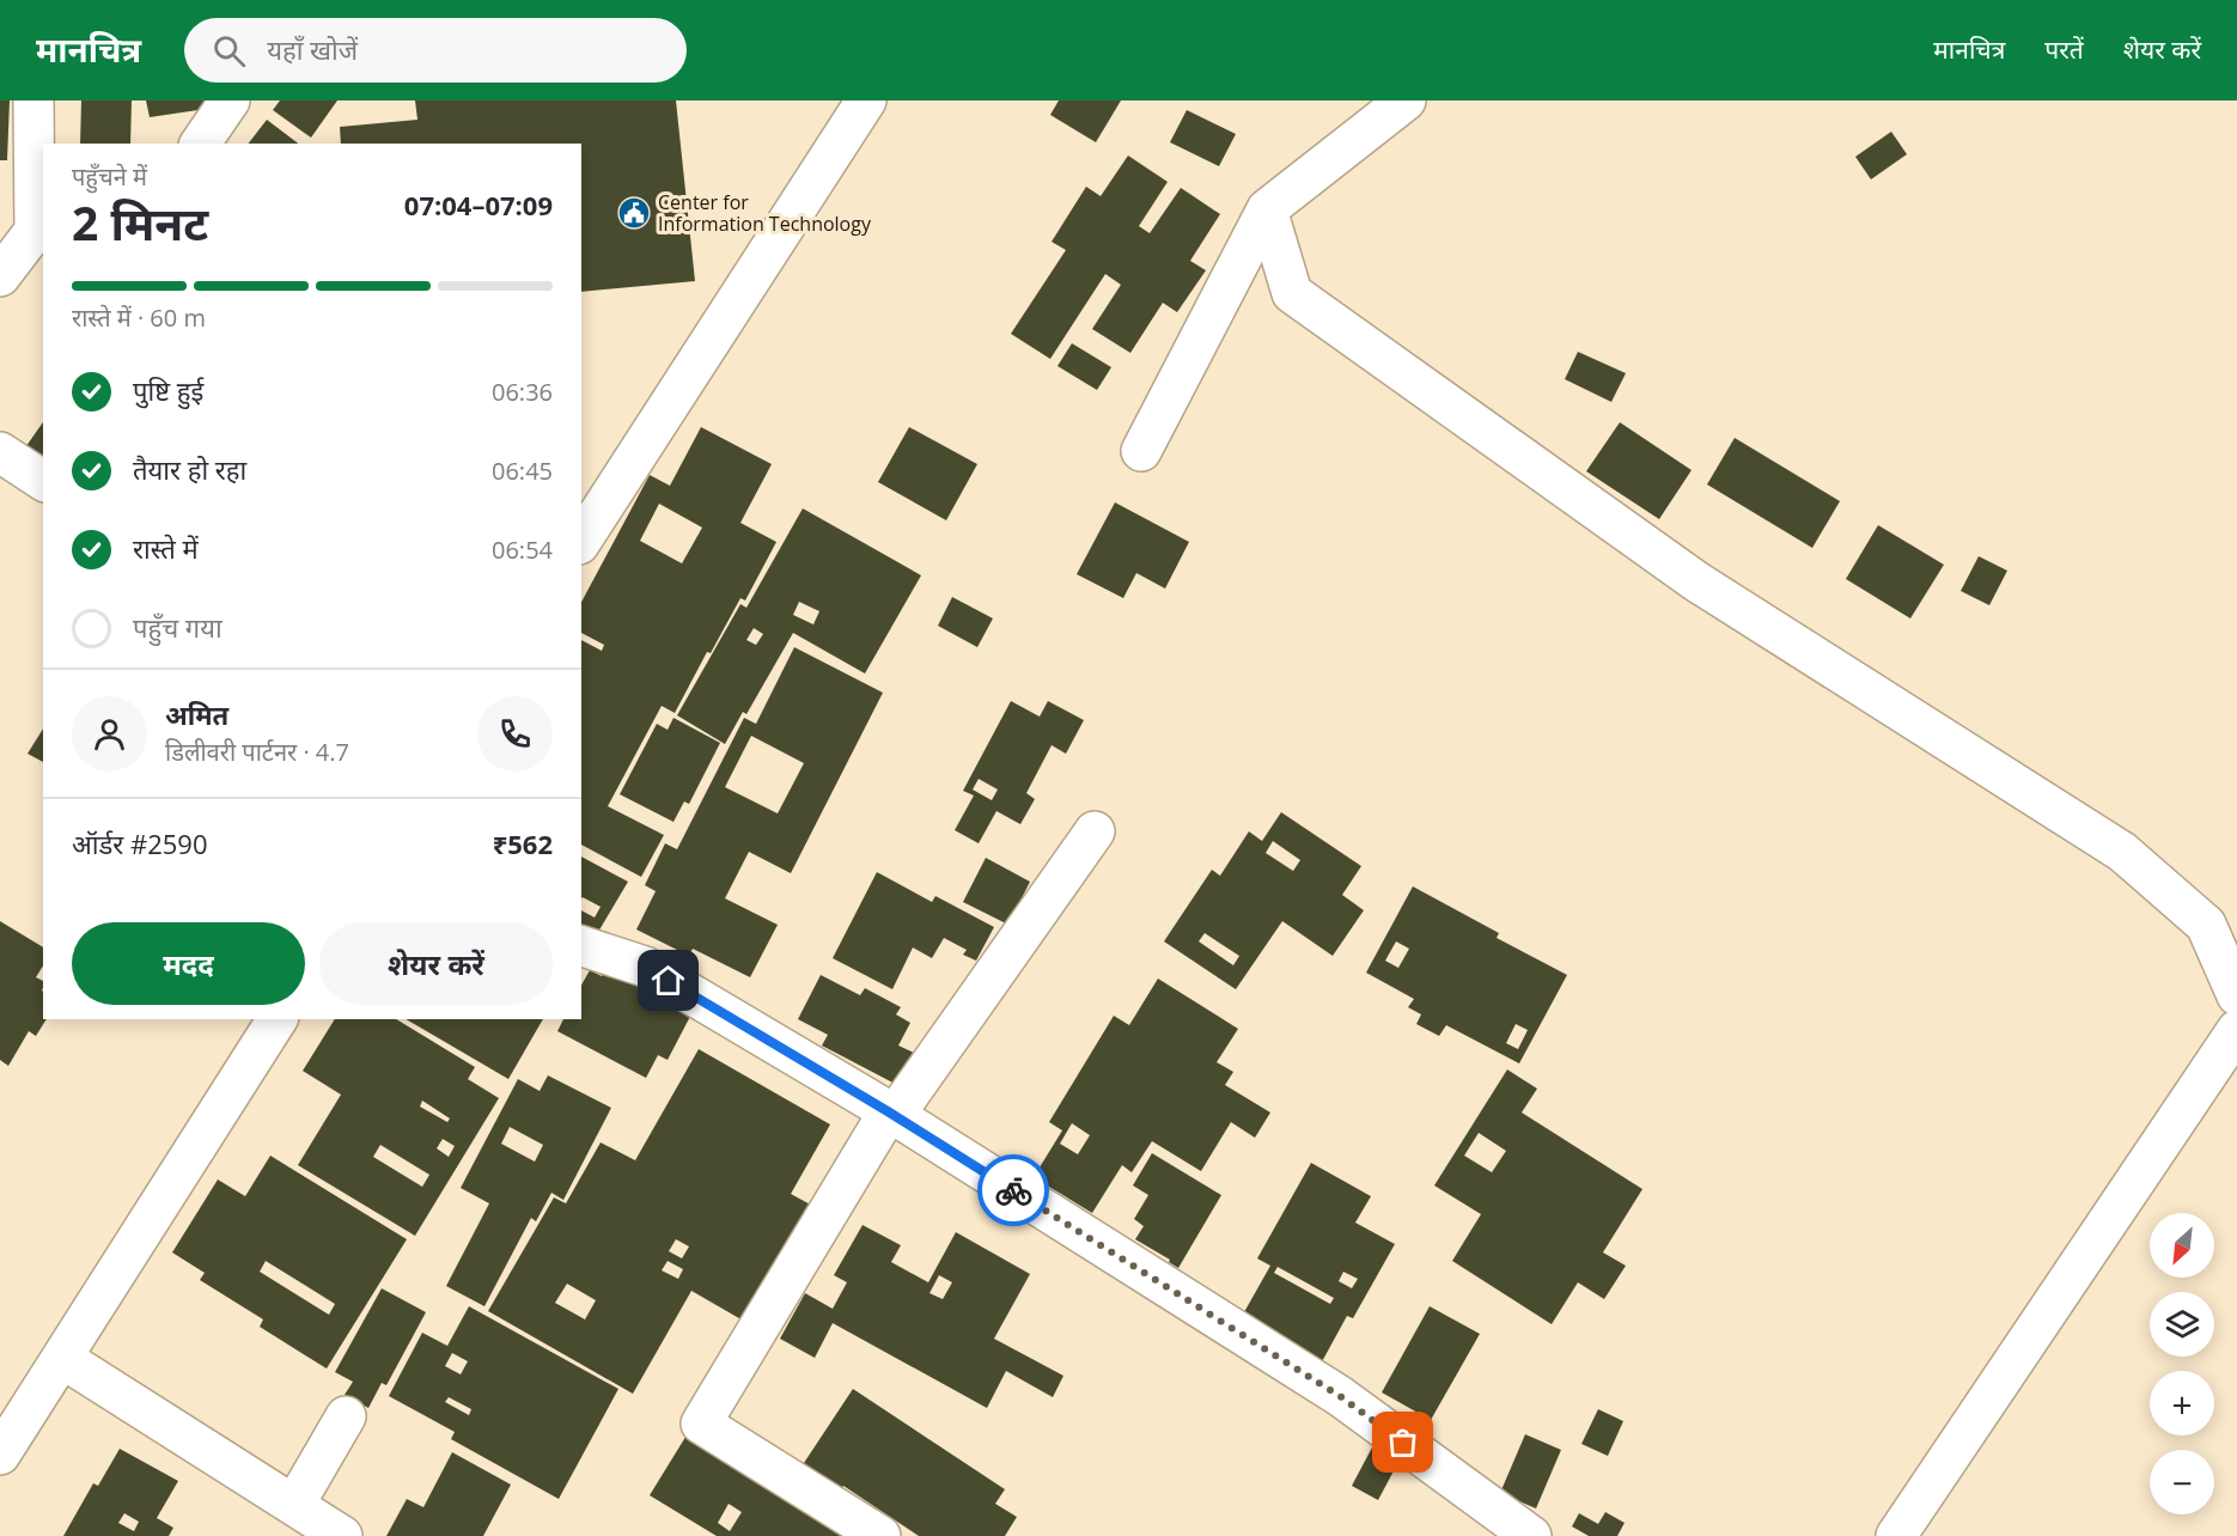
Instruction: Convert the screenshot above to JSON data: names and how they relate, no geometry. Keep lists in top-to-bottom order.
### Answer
{
  "places": {
    "public building": ["Center for Information Technology"]
  },
  "north": "bottom left",
  "page": {
    "header": "मानचित्र",
    "search": "यहाँ खोजें",
    "nav": ["मानचित्र", "परतें", "शेयर करें"],
    "heading": ["2 मिनट", "पहुँचने में", "07:04–07:09"],
    "panel": [
      "अमित",
      "डिलीवरी पार्टनर · 4.7",
      "ऑर्डर #2590",
      "₹562"
    ],
    "bar": "रास्ते में · 60 m",
    "list": [
      ["पुष्टि हुई", "06:36"],
      ["तैयार हो रहा", "06:45"],
      ["रास्ते में", "06:54"],
      "पहुँच गया"
    ],
    "buttons": ["मदद", "शेयर करें"],
    "map_buttons": ["+", "−"]
  }
}
